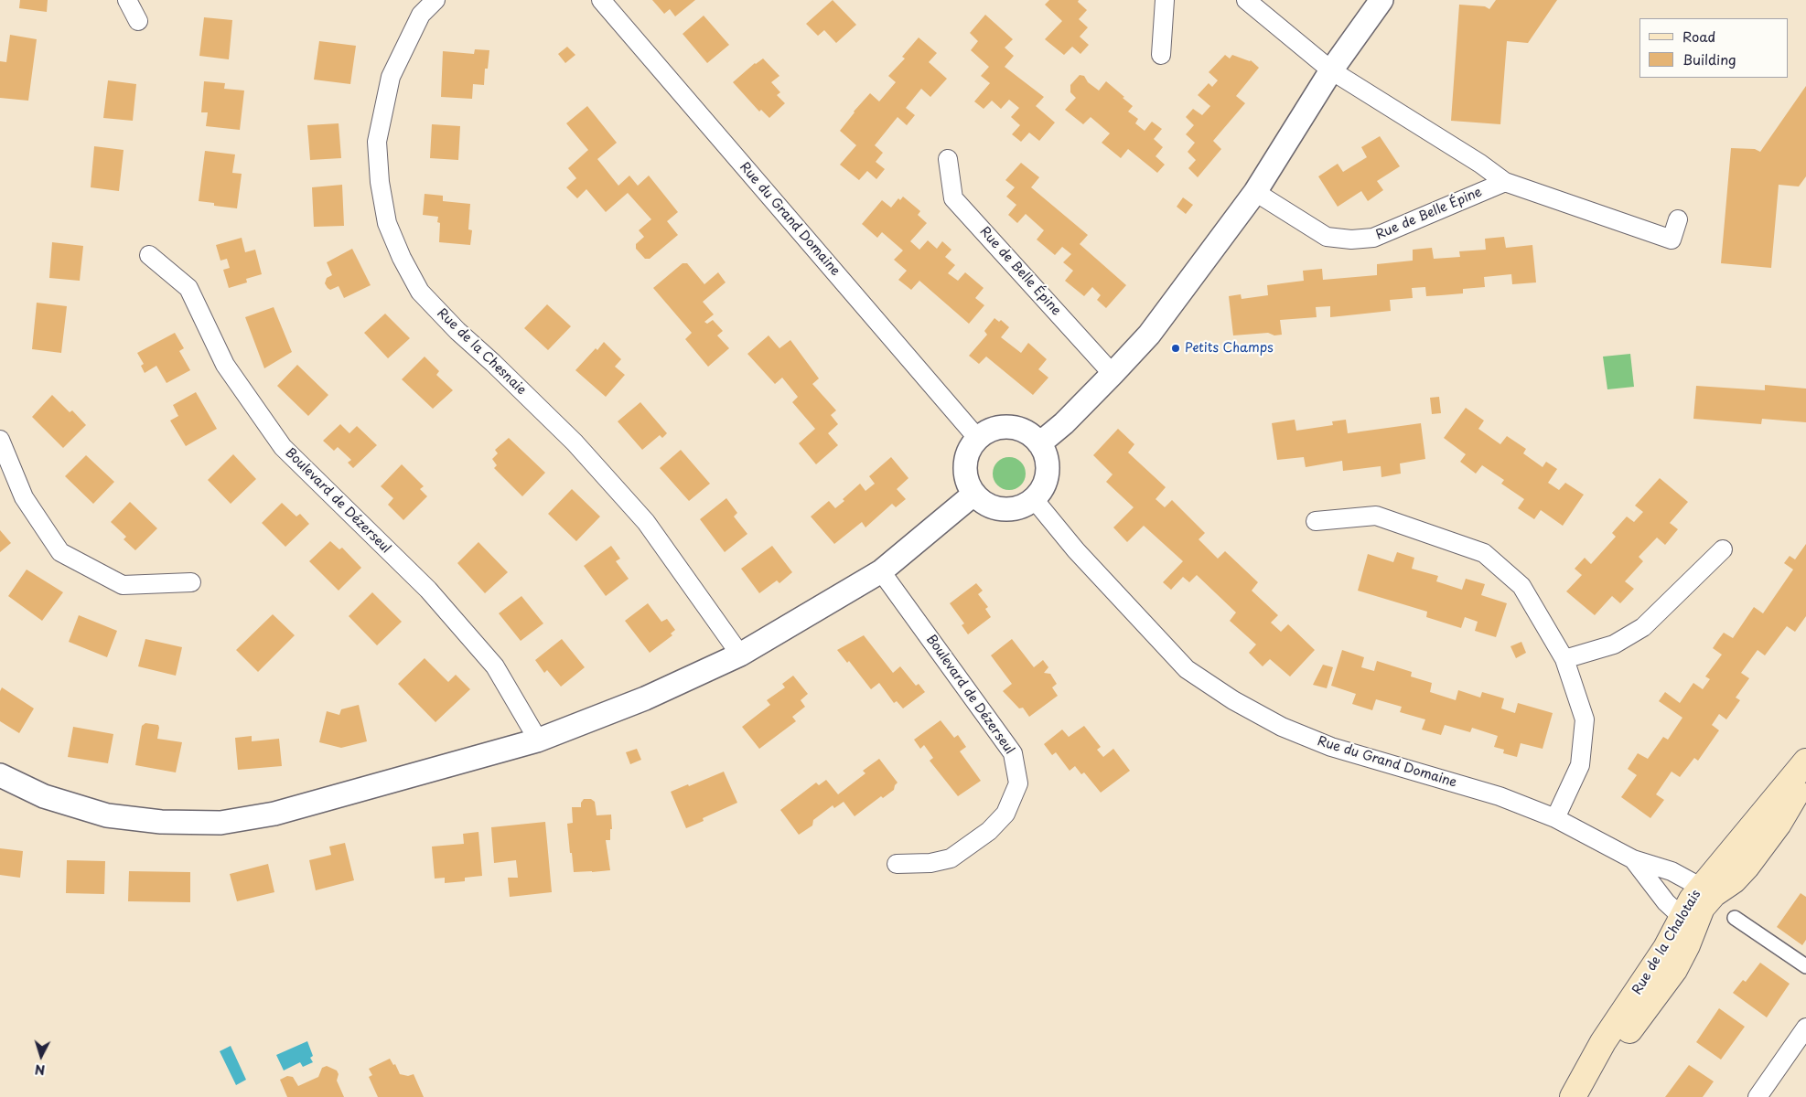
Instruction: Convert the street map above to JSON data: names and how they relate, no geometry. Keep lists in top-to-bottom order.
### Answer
{
  "streets": {
    "main road": ["Rue de la Chalotais"],
    "street": [
      "Rue de Belle Épine",
      "Rue du Grand Domaine",
      "Rue de la Chesnaie",
      "Boulevard de Dézerseul"
    ]
  },
  "crossings": [
    ["Rue du Grand Domaine", "Rue de la Chalotais"]
  ],
  "places": ["Petits Champs"],
  "legend": ["Road", "Building"],
  "north": "bottom"
}
